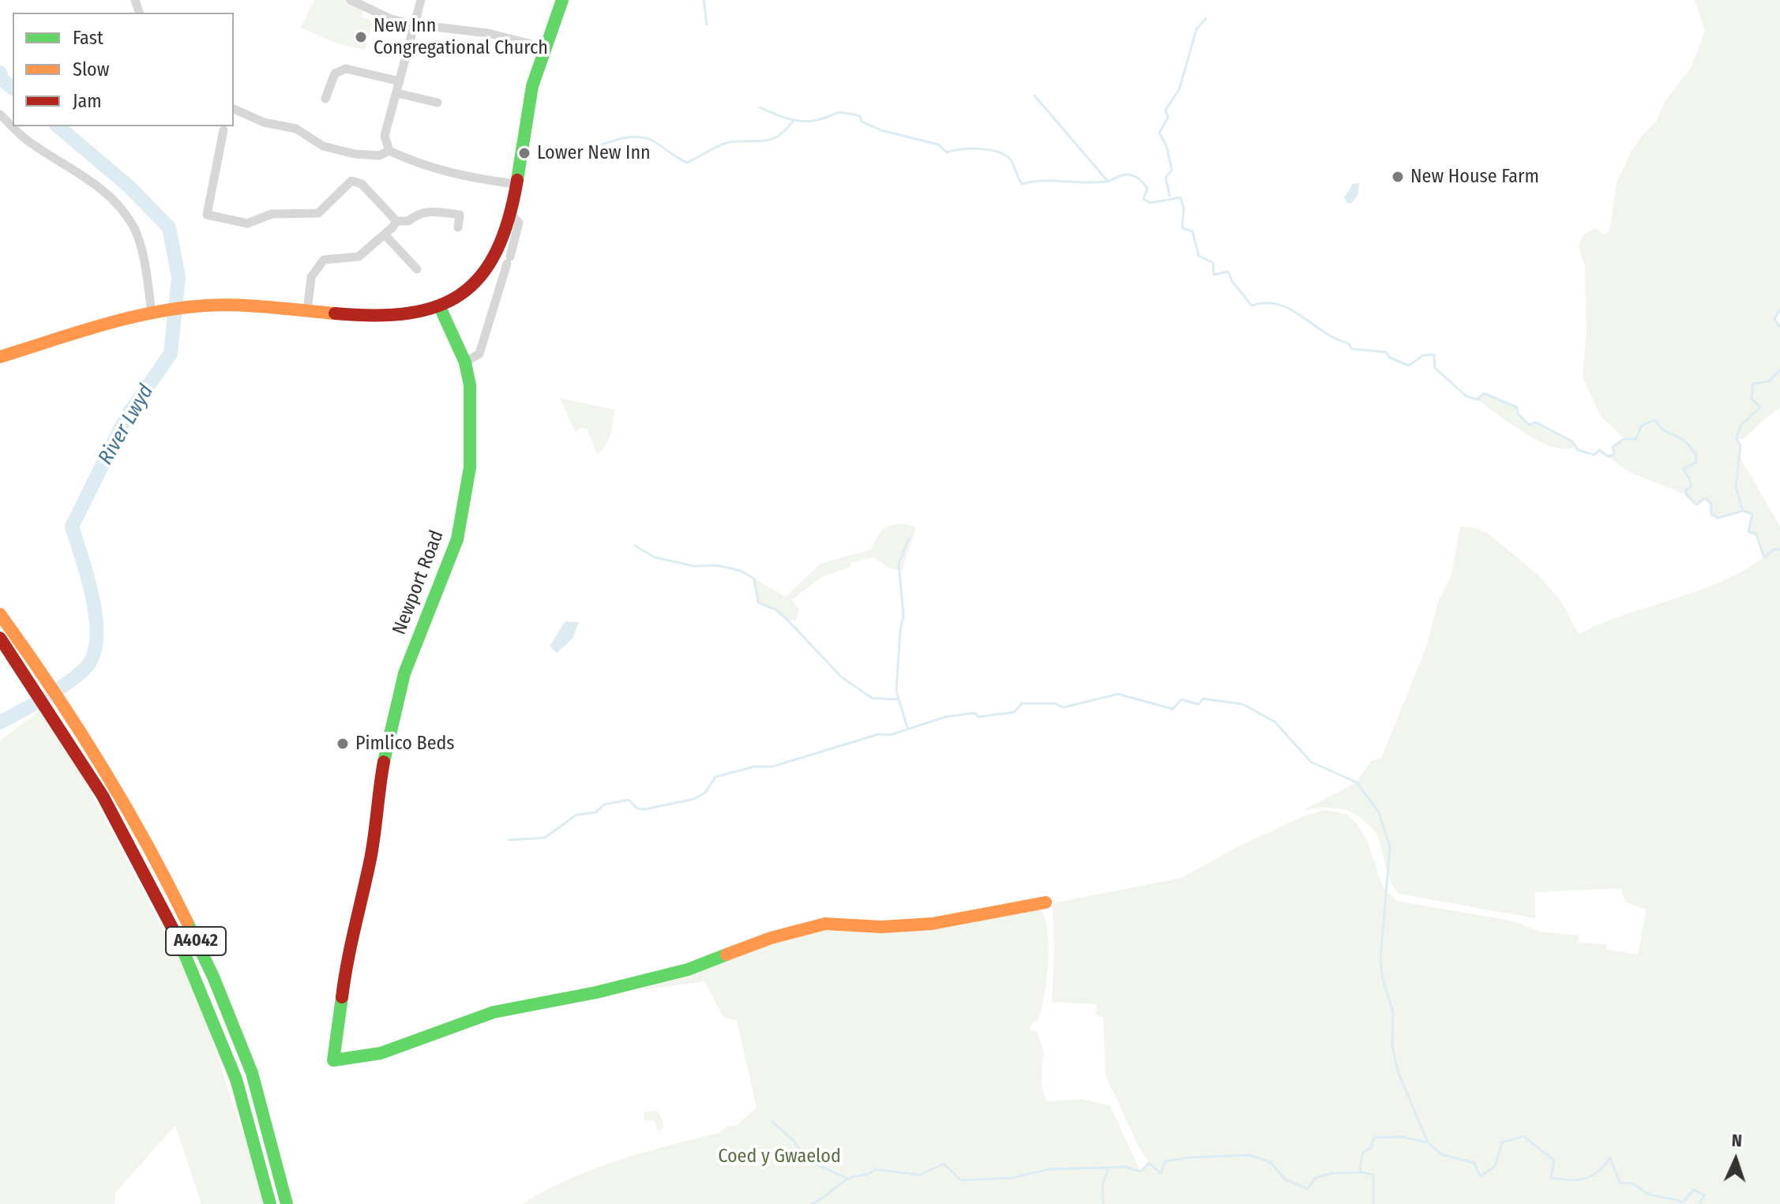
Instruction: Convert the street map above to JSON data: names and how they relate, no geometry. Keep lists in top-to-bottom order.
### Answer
{
  "streets": {
    "main road": ["Newport Road", "A4042"]
  },
  "water": ["River Lwyd"],
  "parks": ["Coed y Gwaelod"],
  "places": [
    "New Inn Congregational Church",
    "Lower New Inn",
    "New House Farm",
    "Pimlico Beds"
  ],
  "legend": ["Fast", "Slow", "Jam"],
  "north": "top"
}
